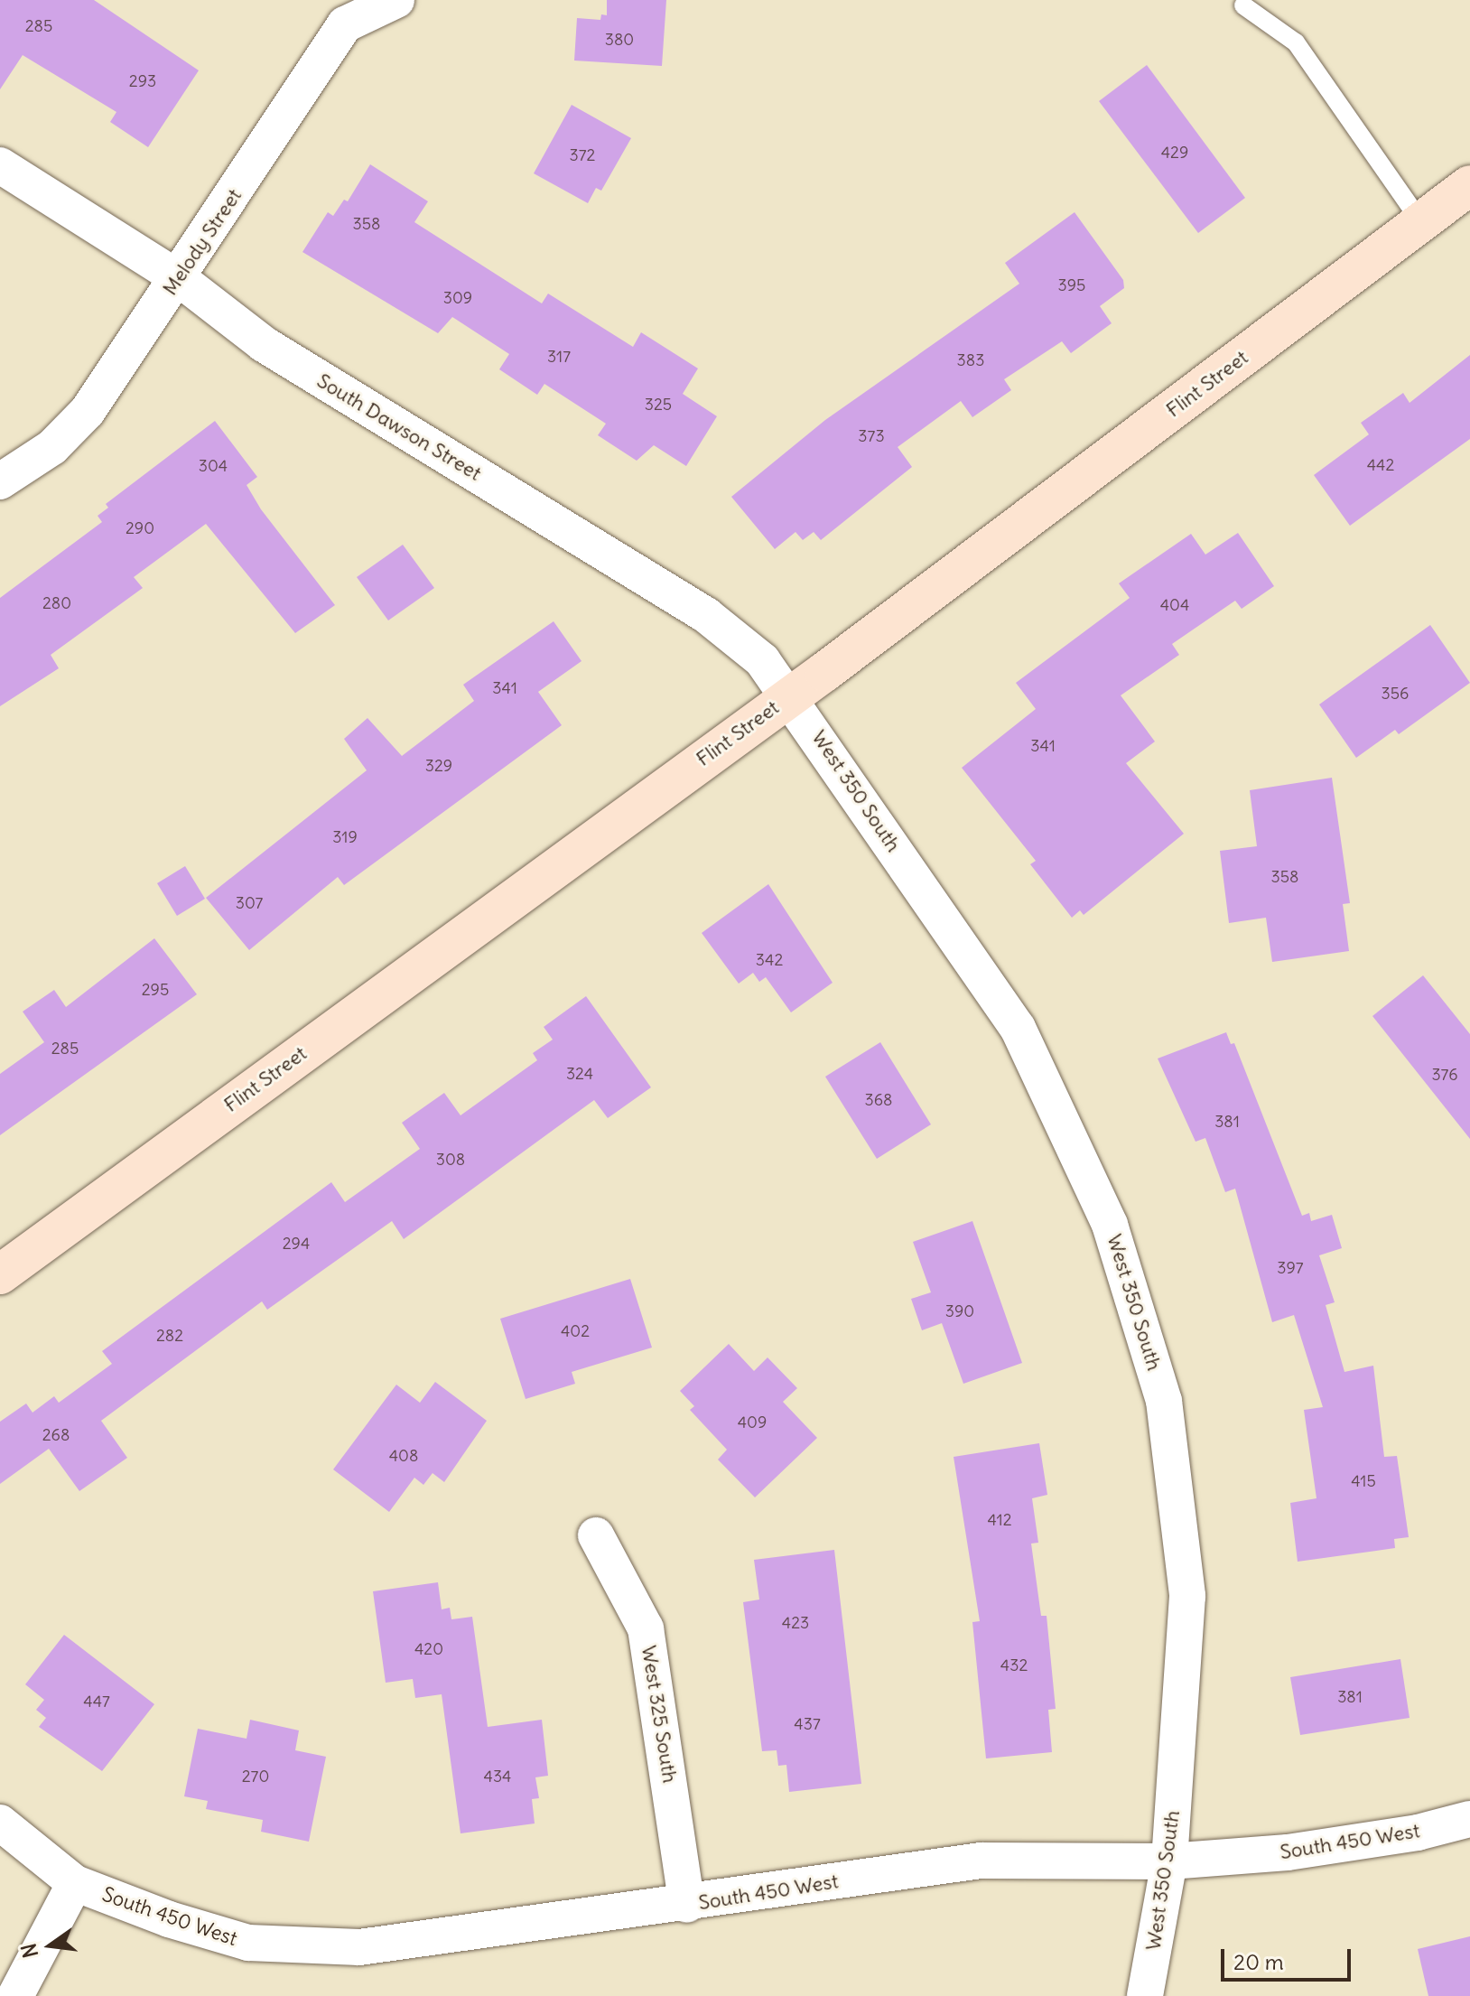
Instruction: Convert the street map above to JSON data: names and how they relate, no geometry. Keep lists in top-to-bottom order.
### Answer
{
  "streets": {
    "street": [
      "Melody Street",
      "Flint Street",
      "South Dawson Street",
      "West 350 South",
      "West 325 South",
      "South 450 West"
    ]
  },
  "crossings": [
    ["Melody Street", "South Dawson Street"],
    ["Flint Street", "South Dawson Street"],
    ["Flint Street", "West 350 South"],
    ["South Dawson Street", "West 350 South"],
    ["West 350 South", "South 450 West"],
    ["West 325 South", "South 450 West"]
  ],
  "house_numbers": [
    "285",
    "380",
    "293",
    "429",
    "372",
    "358",
    "395",
    "309",
    "317",
    "383",
    "325",
    "373",
    "442",
    "304",
    "290",
    "280",
    "404",
    "341",
    "356",
    "341",
    "329",
    "319",
    "358",
    "307",
    "342",
    "295",
    "285",
    "324",
    "376",
    "368",
    "381",
    "308",
    "294",
    "397",
    "390",
    "402",
    "282",
    "409",
    "268",
    "408",
    "415",
    "412",
    "423",
    "420",
    "432",
    "381",
    "447",
    "437",
    "270",
    "434"
  ],
  "scale_bar": "20 m",
  "north": "left"
}
